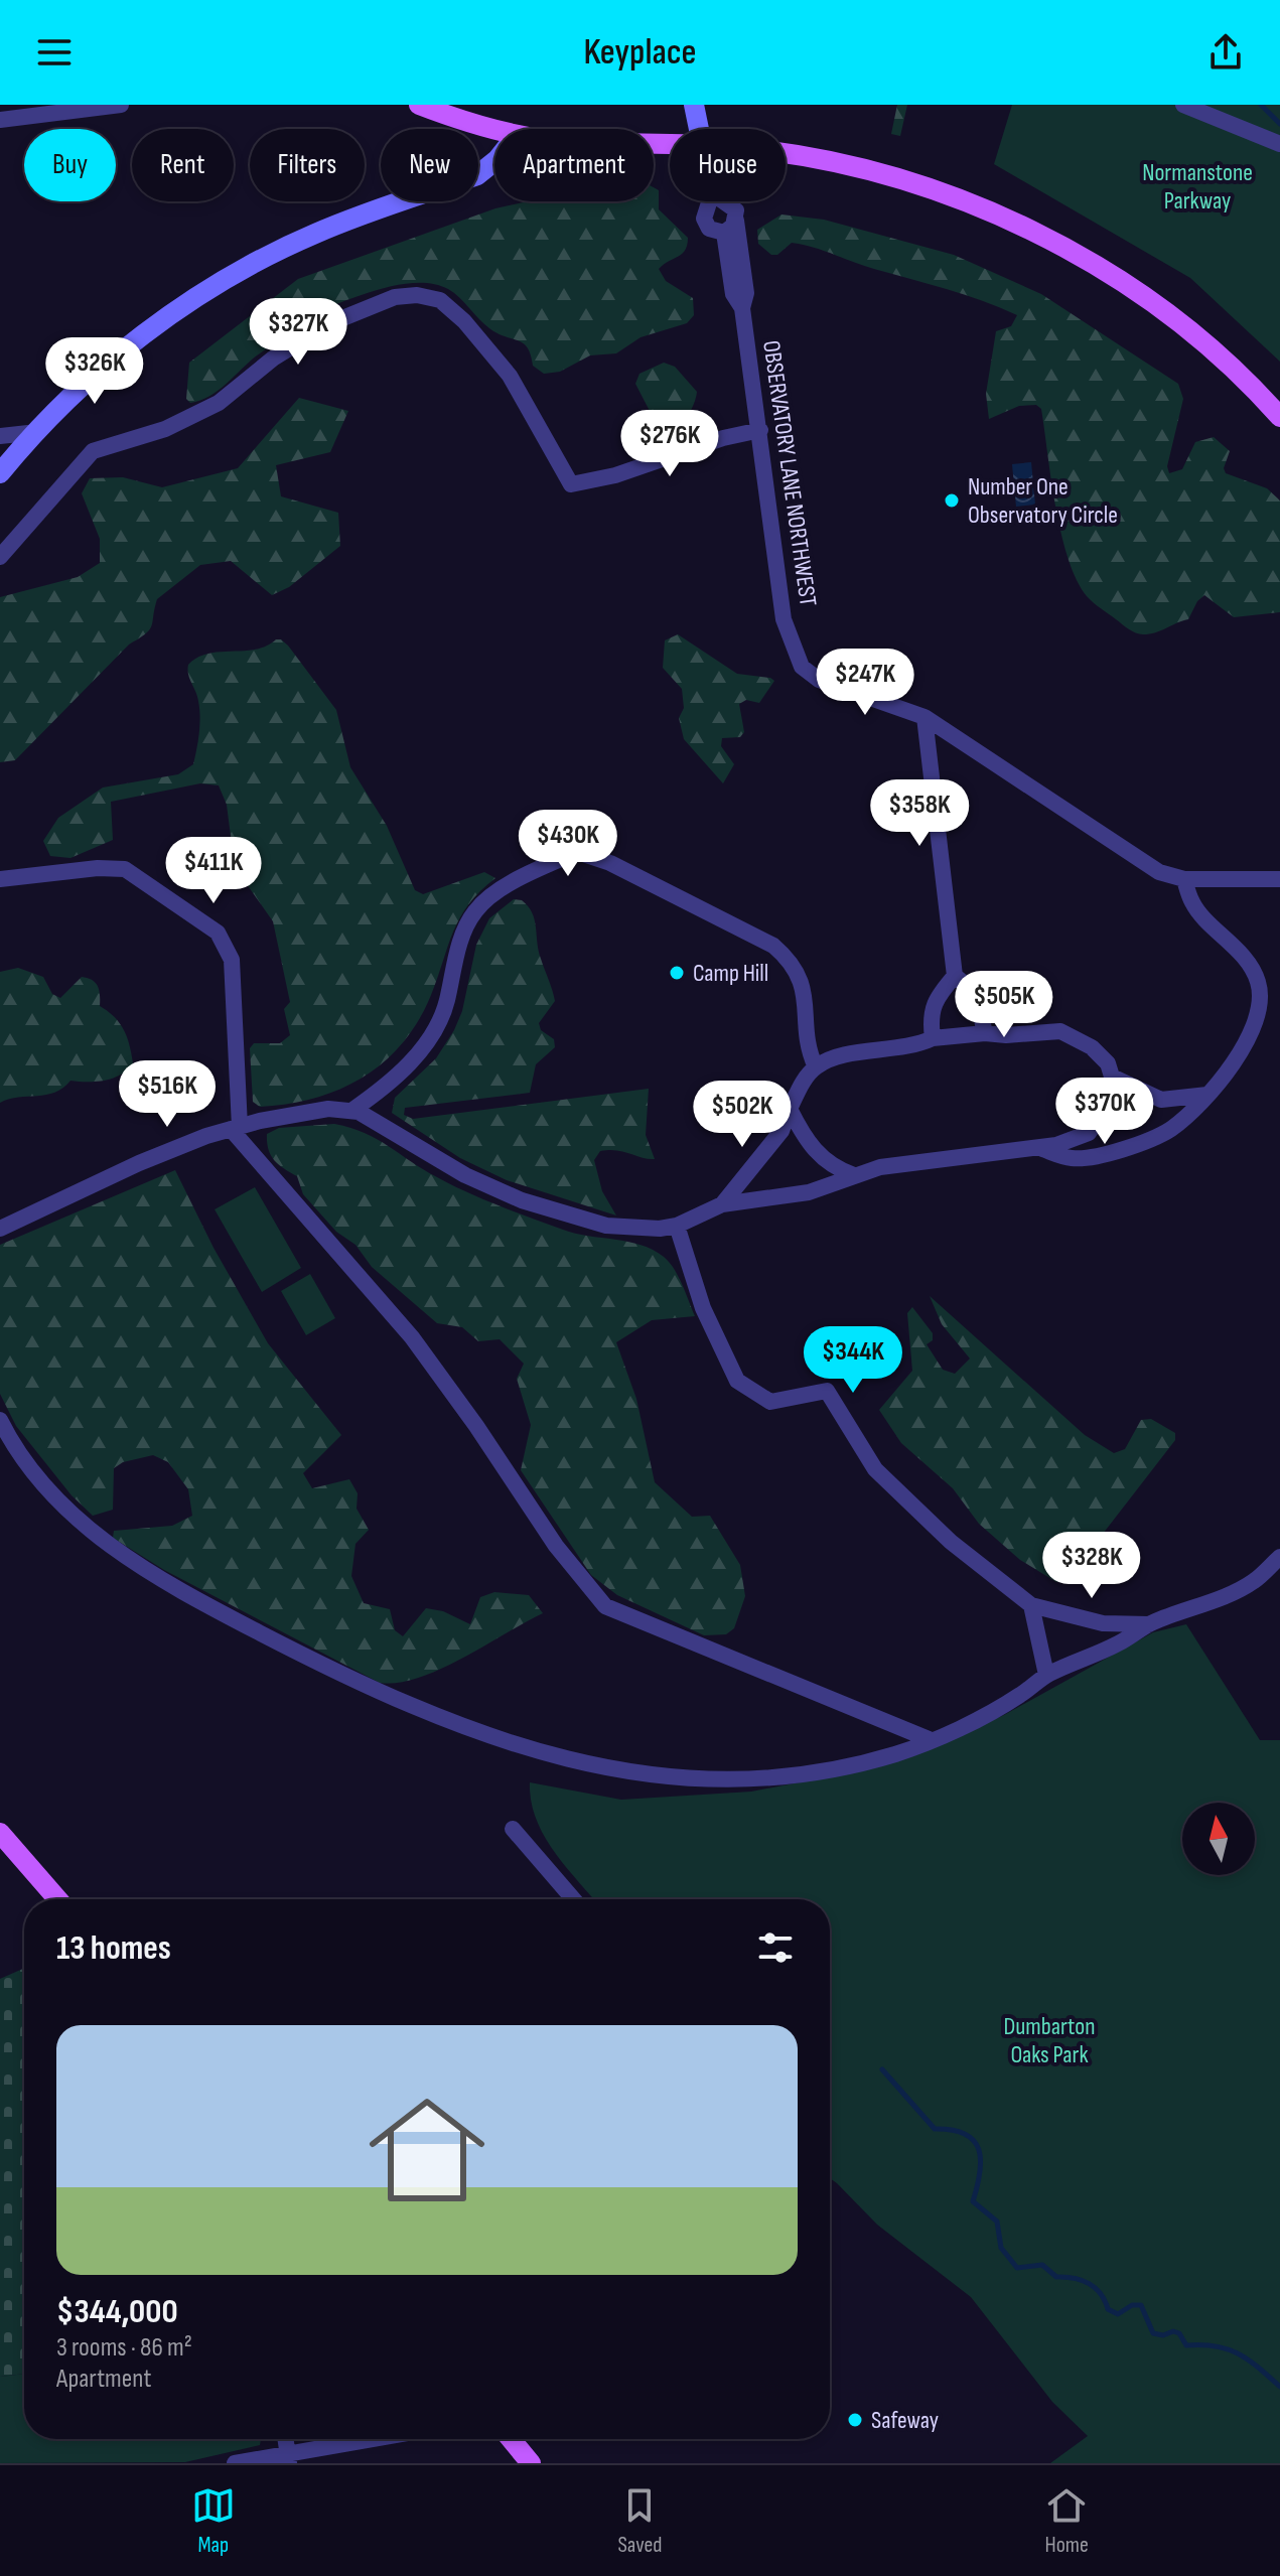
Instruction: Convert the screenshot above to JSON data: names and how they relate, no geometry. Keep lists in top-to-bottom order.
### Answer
{
  "streets": {
    "street": ["OBSERVATORY LANE NORTHWEST"]
  },
  "parks": ["Normanstone Parkway", "Dumbarton Oaks Park"],
  "places": ["Number One Observatory Circle", "Camp Hill", "Safeway"],
  "north": "top",
  "page": {
    "header": "Keyplace",
    "chip": [
      "Buy",
      "Rent",
      "Filters",
      "New",
      "Apartment",
      "House"
    ],
    "price": [
      "$327K",
      "$326K",
      "$276K",
      "$247K",
      "$358K",
      "$430K",
      "$411K",
      "$505K",
      "$516K",
      "$370K",
      "$502K",
      "$344K",
      "$328K"
    ],
    "heading": "13 homes",
    "list": [
      {
        "name": "$344,000",
        "note": "3 rooms · 86 m² · Apartment"
      }
    ],
    "tabs": ["Map", "Saved", "Home"]
  }
}
